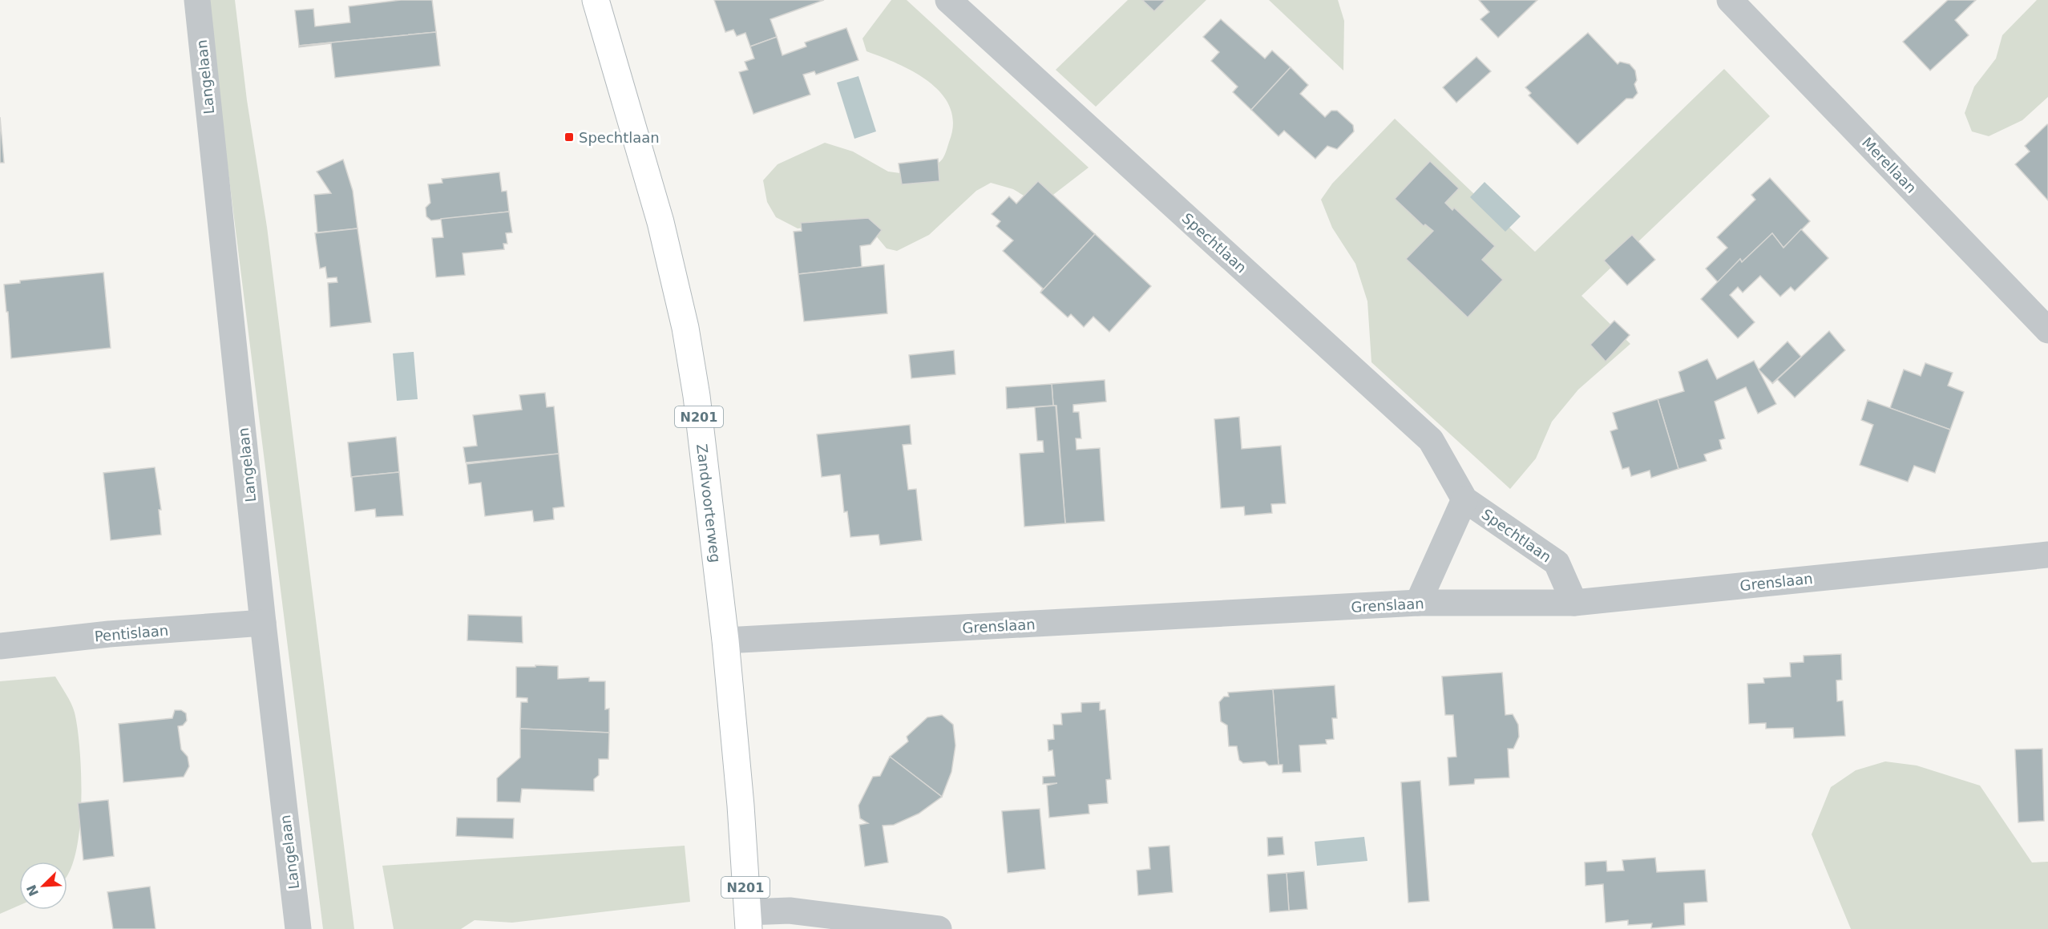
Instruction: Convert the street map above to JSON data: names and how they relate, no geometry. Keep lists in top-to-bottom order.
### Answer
{
  "streets": {
    "main road": ["N201", "Zandvoorterweg"],
    "street": [
      "Langelaan",
      "Merellaan",
      "Spechtlaan",
      "Grenslaan",
      "Pentislaan"
    ]
  },
  "crossings": [
    ["Langelaan", "Pentislaan"],
    ["Spechtlaan", "Grenslaan"],
    ["Zandvoorterweg", "Grenslaan"]
  ],
  "places": {
    "transit": ["Spechtlaan"]
  },
  "north": "bottom left"
}
